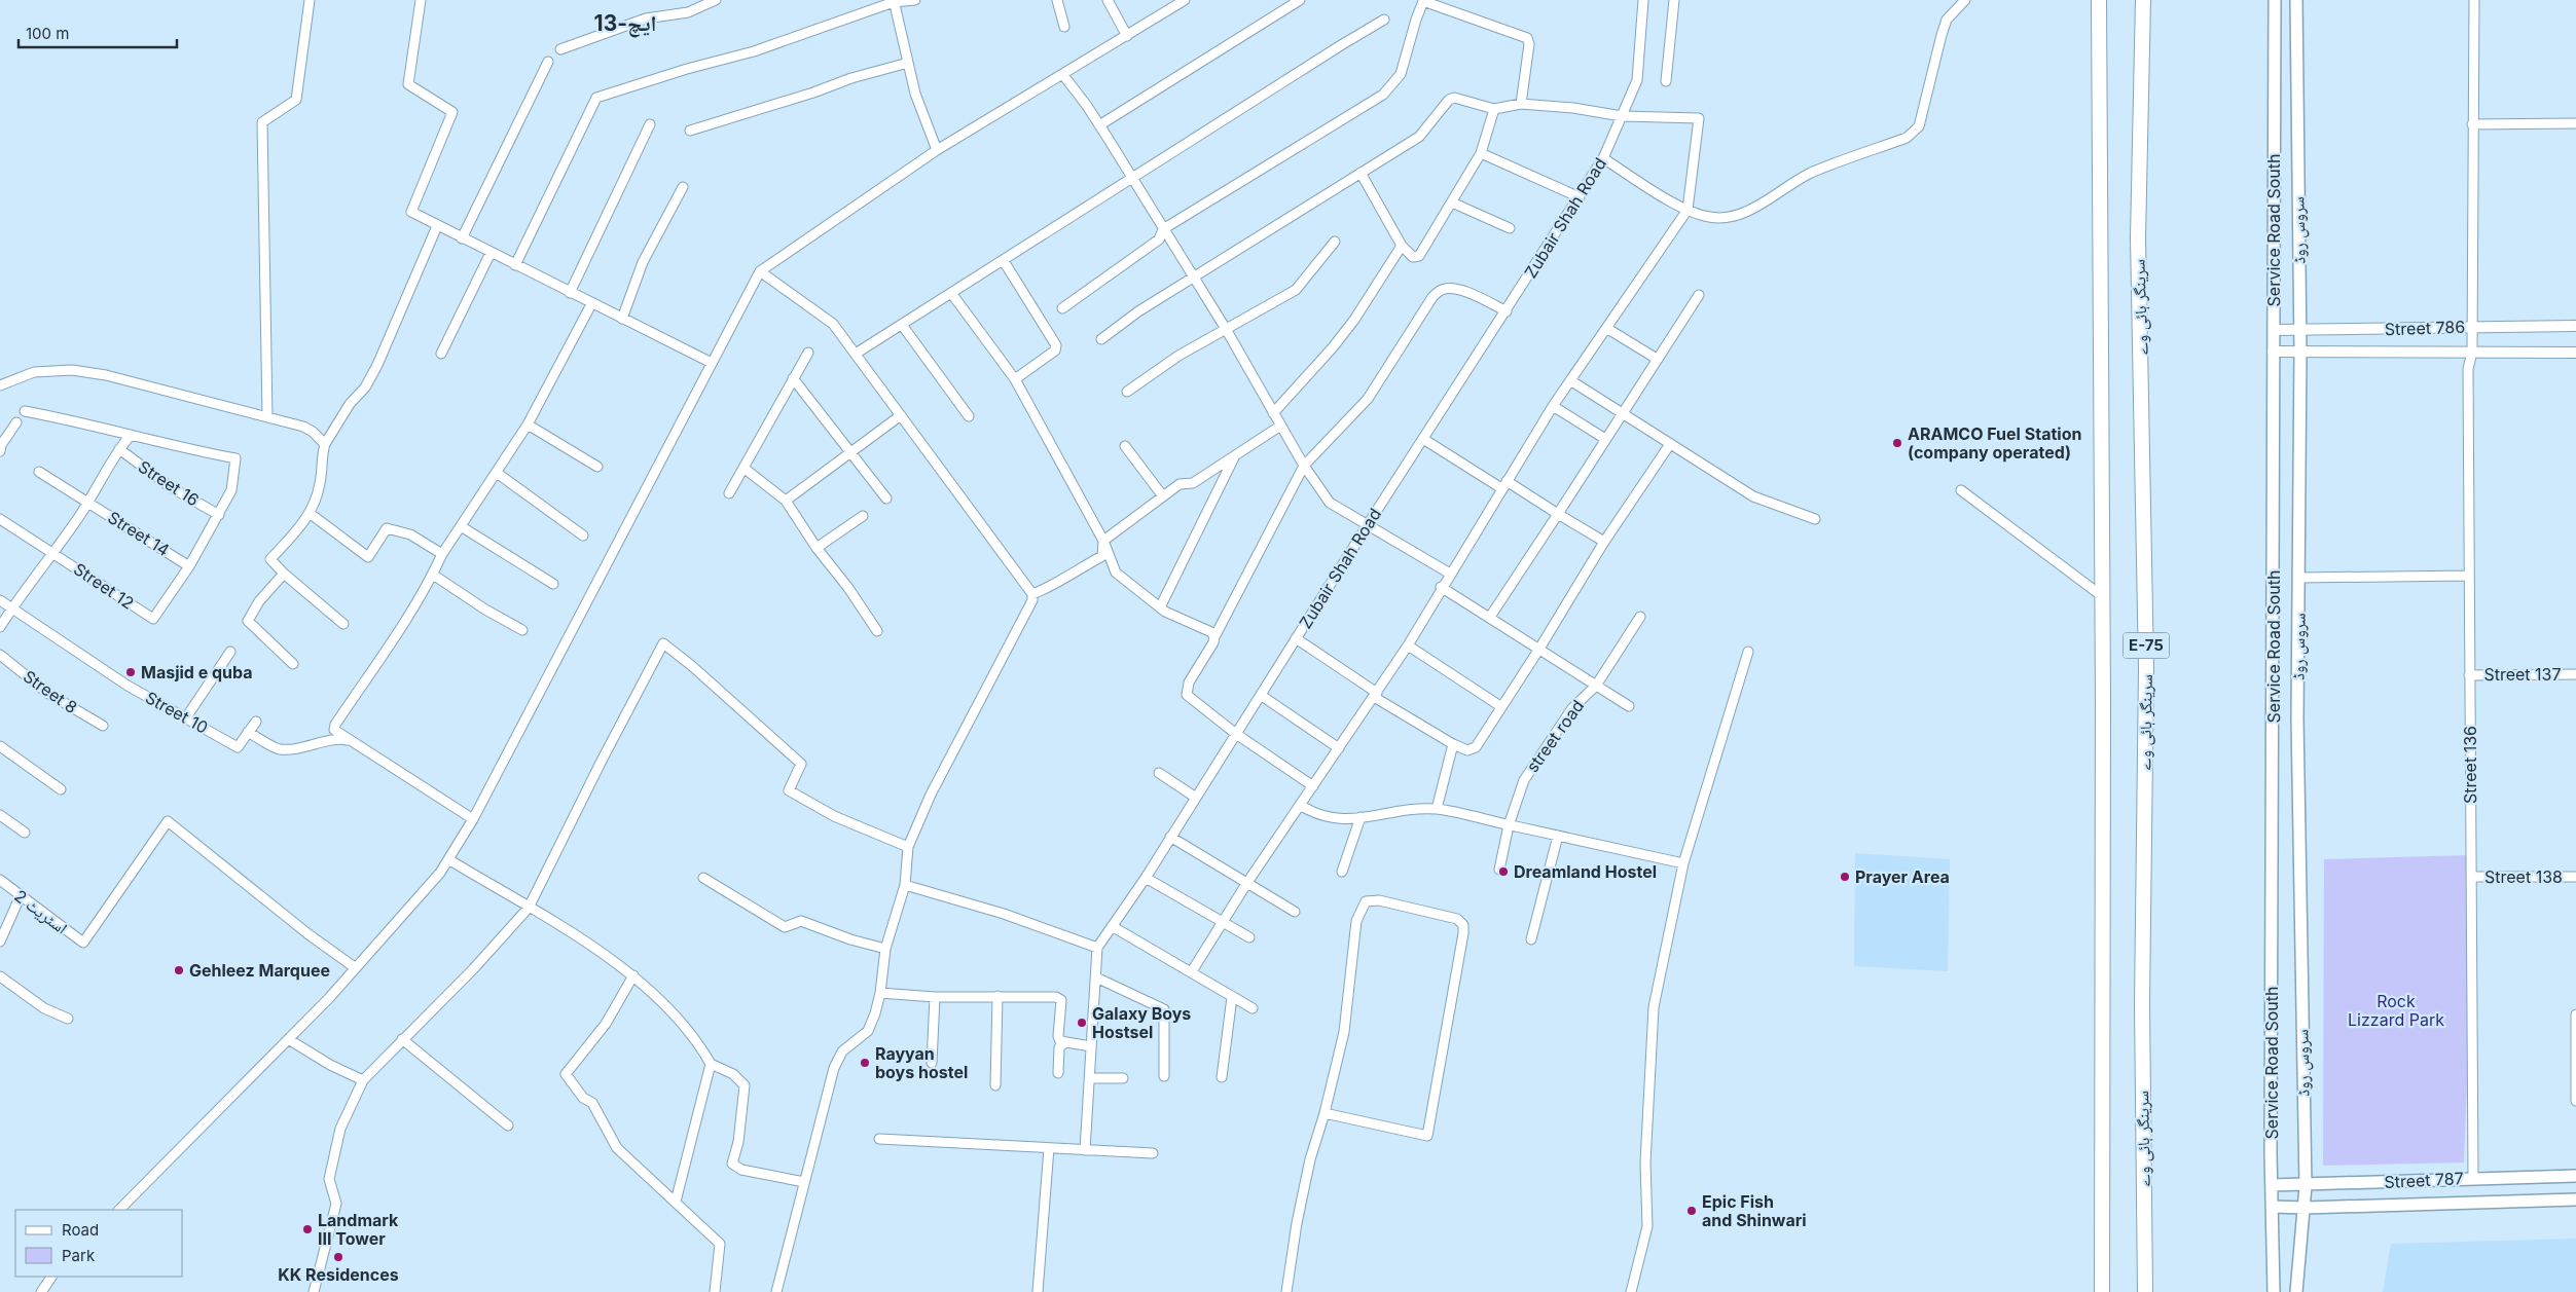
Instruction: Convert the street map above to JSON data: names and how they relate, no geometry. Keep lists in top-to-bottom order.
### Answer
{
  "streets": {
    "highway": ["سرینگر ہائی وے", "E-75"],
    "main road": ["Service Road South", "سروس روڈ", "Street 787"],
    "street": [
      "Zubair Shah Road",
      "Street 786",
      "Street 16",
      "Street 14",
      "Street 12",
      "Street 137",
      "Street 8",
      "Street 10",
      "street road",
      "Street 136",
      "Street 138",
      "اسٹریٹ 2"
    ]
  },
  "crossings": [
    ["Service Road South", "Street 786"],
    ["Service Road South", "Street 787"],
    ["سروس روڈ", "Street 786"],
    ["سروس روڈ", "Street 787"],
    ["Street 786", "Street 136"],
    ["Street 14", "Street 12"],
    ["Street 137", "Street 136"],
    ["Street 136", "Street 138"],
    ["Street 136", "Street 787"]
  ],
  "districts": ["ایچ-13"],
  "parks": ["Rock Lizzard Park"],
  "places": [
    "ARAMCO Fuel Station (company operated)",
    "Masjid e quba",
    "Dreamland Hostel",
    "Prayer Area",
    "Gehleez Marquee",
    "Galaxy Boys Hostsel",
    "Rayyan boys hostel",
    "Epic Fish and Shinwari",
    "Landmark III Tower",
    "KK Residences"
  ],
  "legend": ["Road", "Park"],
  "scale_bar": "100 m"
}
